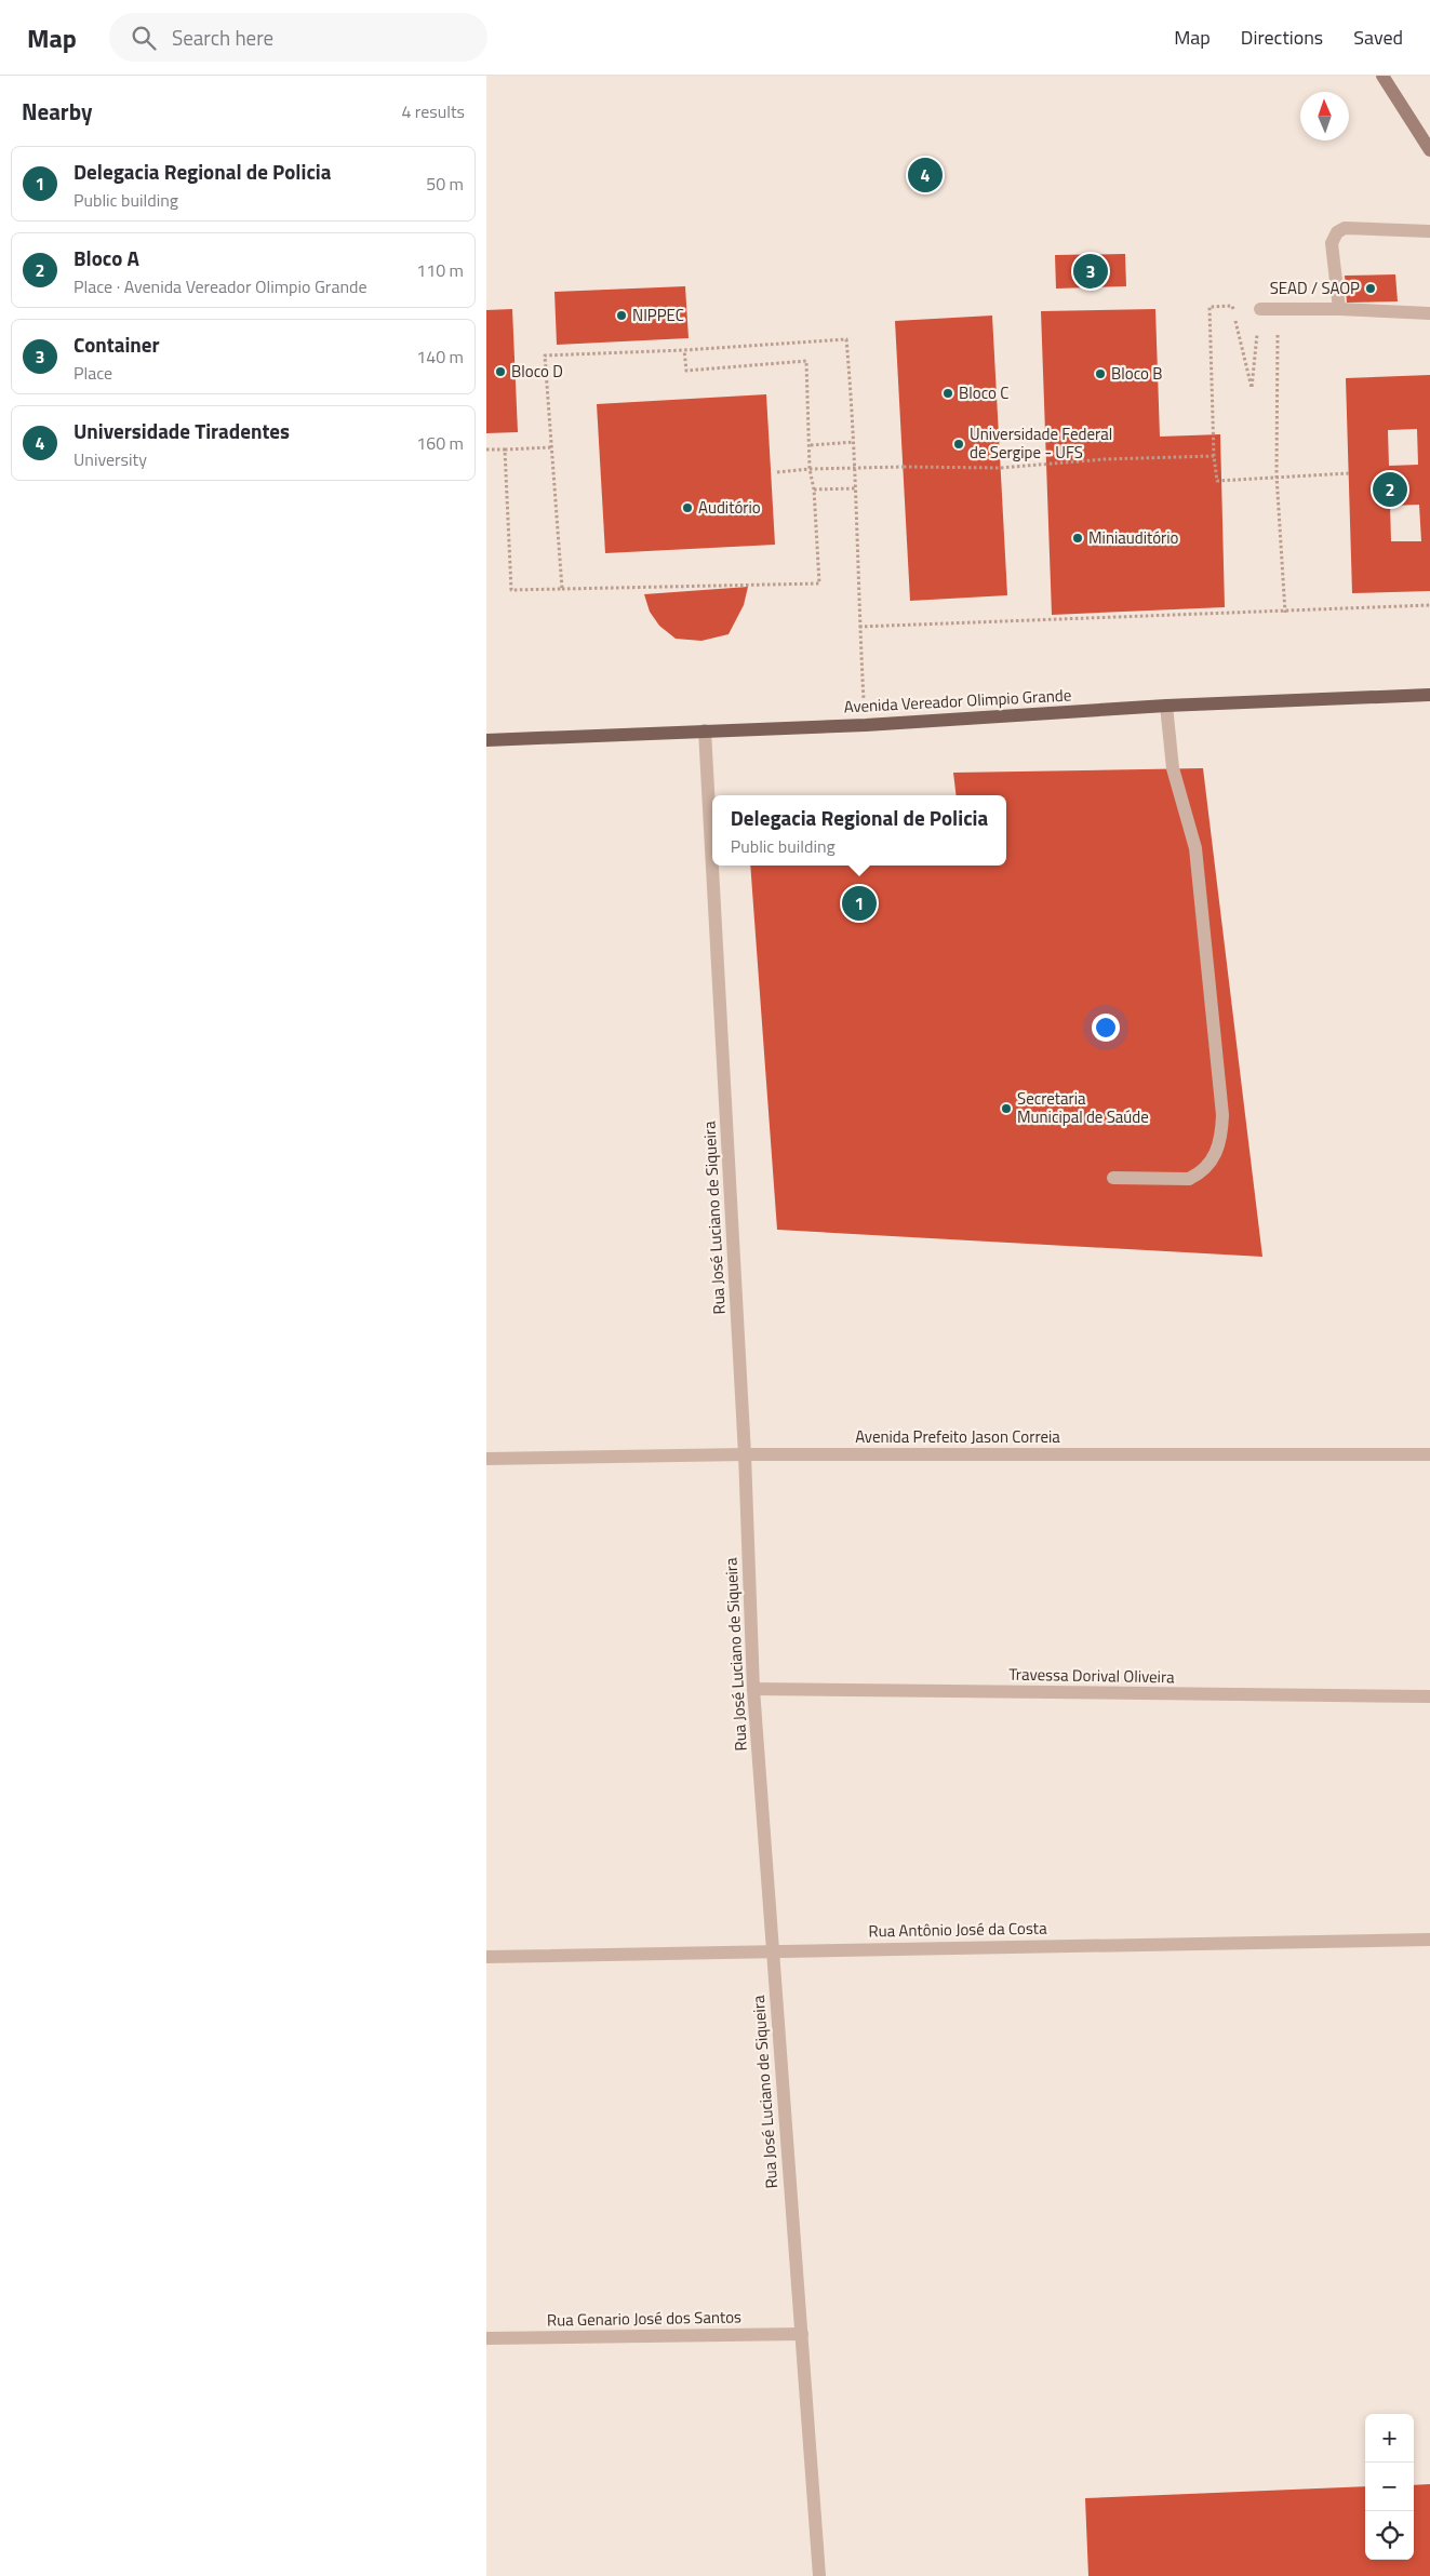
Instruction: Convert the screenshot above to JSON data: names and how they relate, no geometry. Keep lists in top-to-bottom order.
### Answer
{
  "streets": {
    "main road": ["Avenida Vereador Olimpio Grande"],
    "street": [
      "Rua José Luciano de Siqueira",
      "Avenida Prefeito Jason Correia",
      "Travessa Dorival Oliveira",
      "Rua Antônio José da Costa",
      "Rua Genario José dos Santos"
    ]
  },
  "crossings": [
    ["Avenida Vereador Olimpio Grande", "Rua José Luciano de Siqueira"],
    ["Rua José Luciano de Siqueira", "Avenida Prefeito Jason Correia"],
    ["Rua José Luciano de Siqueira", "Travessa Dorival Oliveira"],
    ["Rua José Luciano de Siqueira", "Rua Antônio José da Costa"],
    ["Rua José Luciano de Siqueira", "Rua Genario José dos Santos"]
  ],
  "places": [
    "SEAD / SAOP",
    "NIPPEC",
    "Bloco D",
    "Bloco B",
    "Bloco C",
    "Universidade Federal de Sergipe - UFS",
    "Auditório",
    "Miniauditório",
    "Secretaria Municipal de Saúde"
  ],
  "north": "top",
  "page": {
    "header": "Map",
    "search": "Search here",
    "nav": ["Map", "Directions", "Saved"],
    "heading": ["Nearby", "4 results"],
    "list": [
      {
        "mark": "1",
        "name": "Delegacia Regional de Policia",
        "note": "Public building",
        "value": "50 m"
      },
      {
        "mark": "2",
        "name": "Bloco A",
        "note": "Place · Avenida Vereador Olimpio Grande",
        "value": "110 m"
      },
      {
        "mark": "3",
        "name": "Container",
        "note": "Place",
        "value": "140 m"
      },
      {
        "mark": "4",
        "name": "Universidade Tiradentes",
        "note": "University",
        "value": "160 m"
      }
    ],
    "pins": [
      "4",
      "3",
      "2",
      "1"
    ],
    "popup": ["Delegacia Regional de Policia", "Public building"],
    "map_buttons": ["+", "−"]
  }
}
